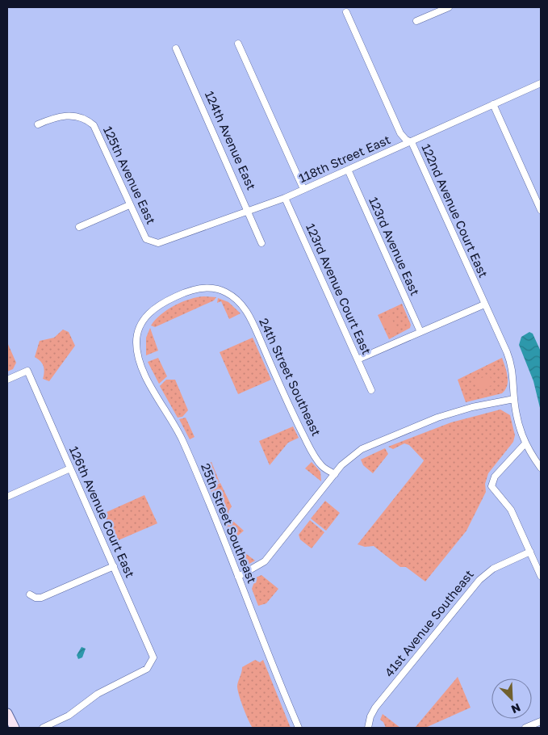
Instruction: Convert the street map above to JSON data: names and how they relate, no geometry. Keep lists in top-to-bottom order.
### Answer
{
  "streets": {
    "street": [
      "124th Avenue East",
      "118th Street East",
      "125th Avenue East",
      "122nd Avenue Court East",
      "123rd Avenue East",
      "123rd Avenue Court East",
      "24th Street Southeast",
      "126th Avenue Court East",
      "25th Street Southeast",
      "41st Avenue Southeast"
    ]
  },
  "crossings": [
    ["124th Avenue East", "118th Street East"],
    ["118th Street East", "125th Avenue East"],
    ["118th Street East", "122nd Avenue Court East"],
    ["118th Street East", "123rd Avenue East"],
    ["118th Street East", "123rd Avenue Court East"],
    ["24th Street Southeast", "25th Street Southeast"]
  ],
  "north": "bottom right"
}
